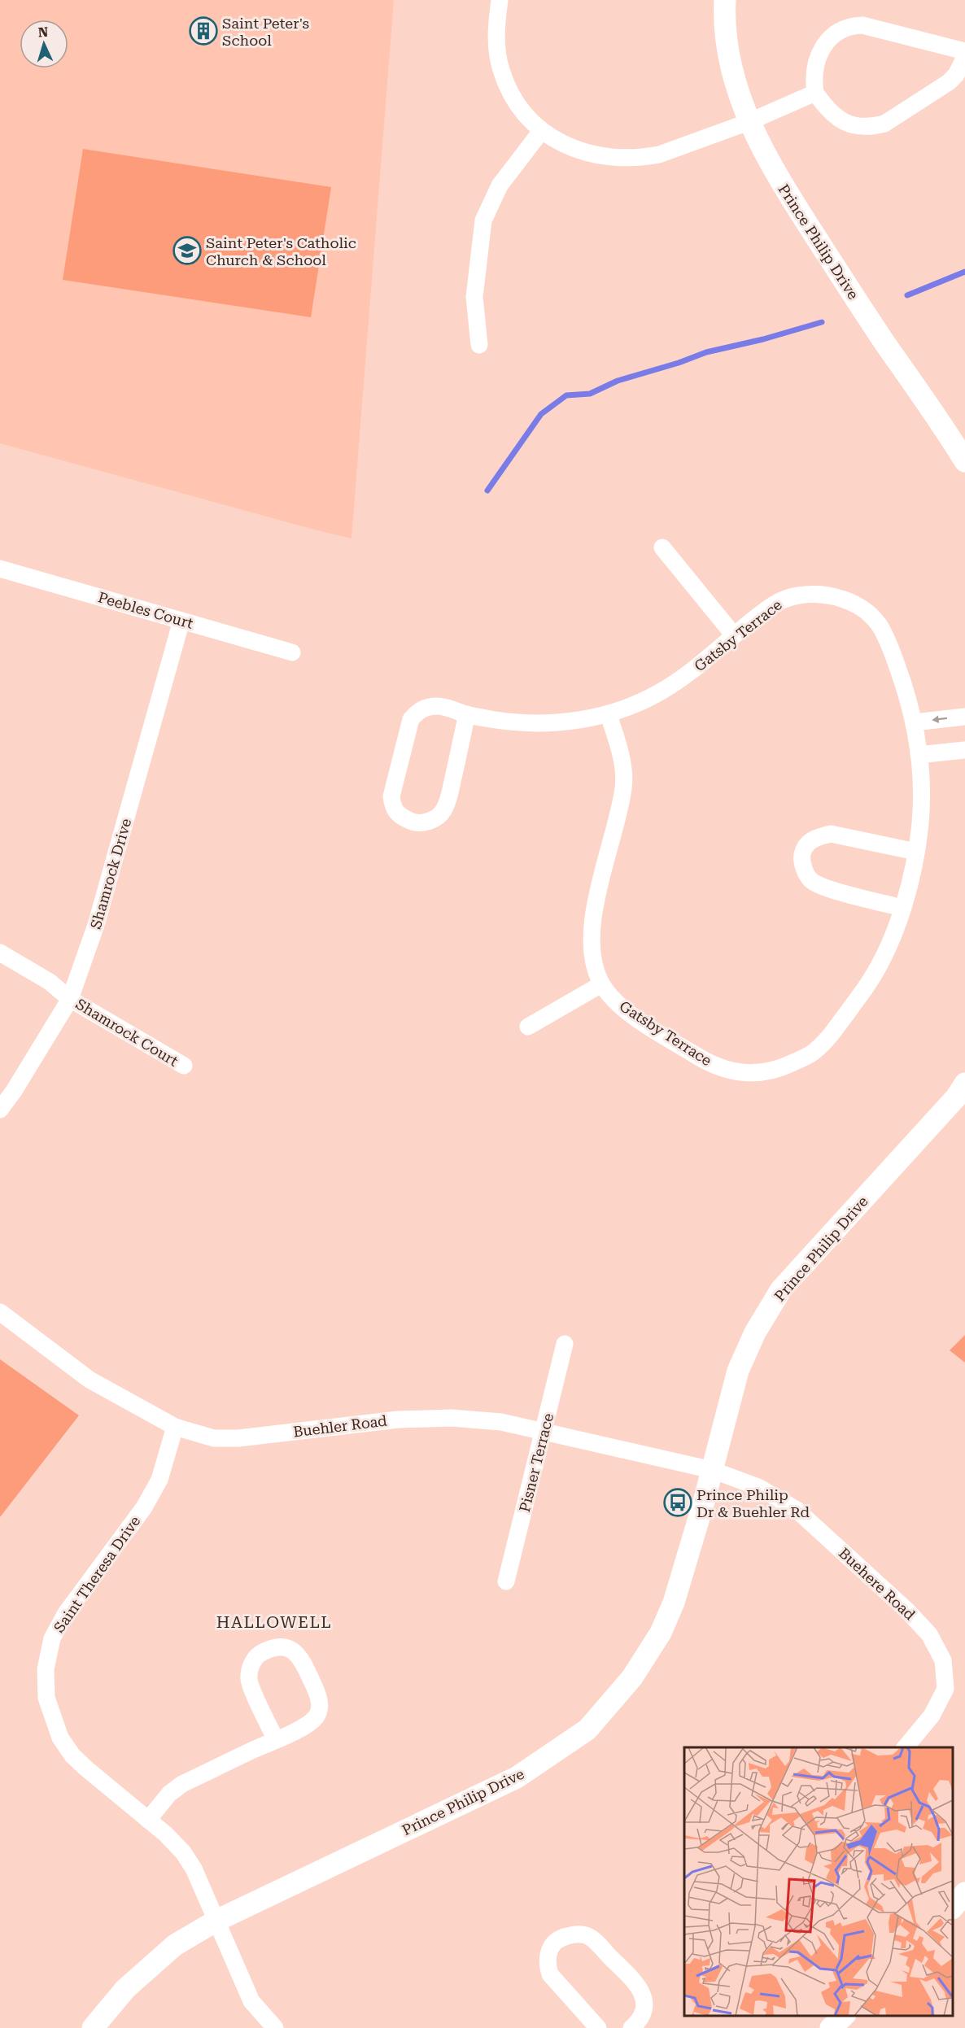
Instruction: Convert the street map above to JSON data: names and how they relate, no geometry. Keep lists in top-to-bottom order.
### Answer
{
  "streets": {
    "street": [
      "Prince Philip Drive",
      "Peebles Court",
      "Gatsby Terrace",
      "Shamrock Drive",
      "Shamrock Court",
      "Buehler Road",
      "Pisner Terrace",
      "Saint Theresa Drive",
      "Buehere Road"
    ]
  },
  "crossings": [
    ["Prince Philip Drive", "Buehler Road"],
    ["Prince Philip Drive", "Saint Theresa Drive"],
    ["Prince Philip Drive", "Buehere Road"],
    ["Peebles Court", "Shamrock Drive"],
    ["Shamrock Drive", "Shamrock Court"],
    ["Buehler Road", "Pisner Terrace"],
    ["Buehler Road", "Saint Theresa Drive"],
    ["Buehler Road", "Buehere Road"]
  ],
  "districts": ["HALLOWELL"],
  "places": {
    "building": ["Saint Peter's School"],
    "school or university": ["Saint Peter's Catholic Church & School"],
    "bus stop": ["Prince Philip Dr & Buehler Rd"]
  },
  "north": "top"
}
